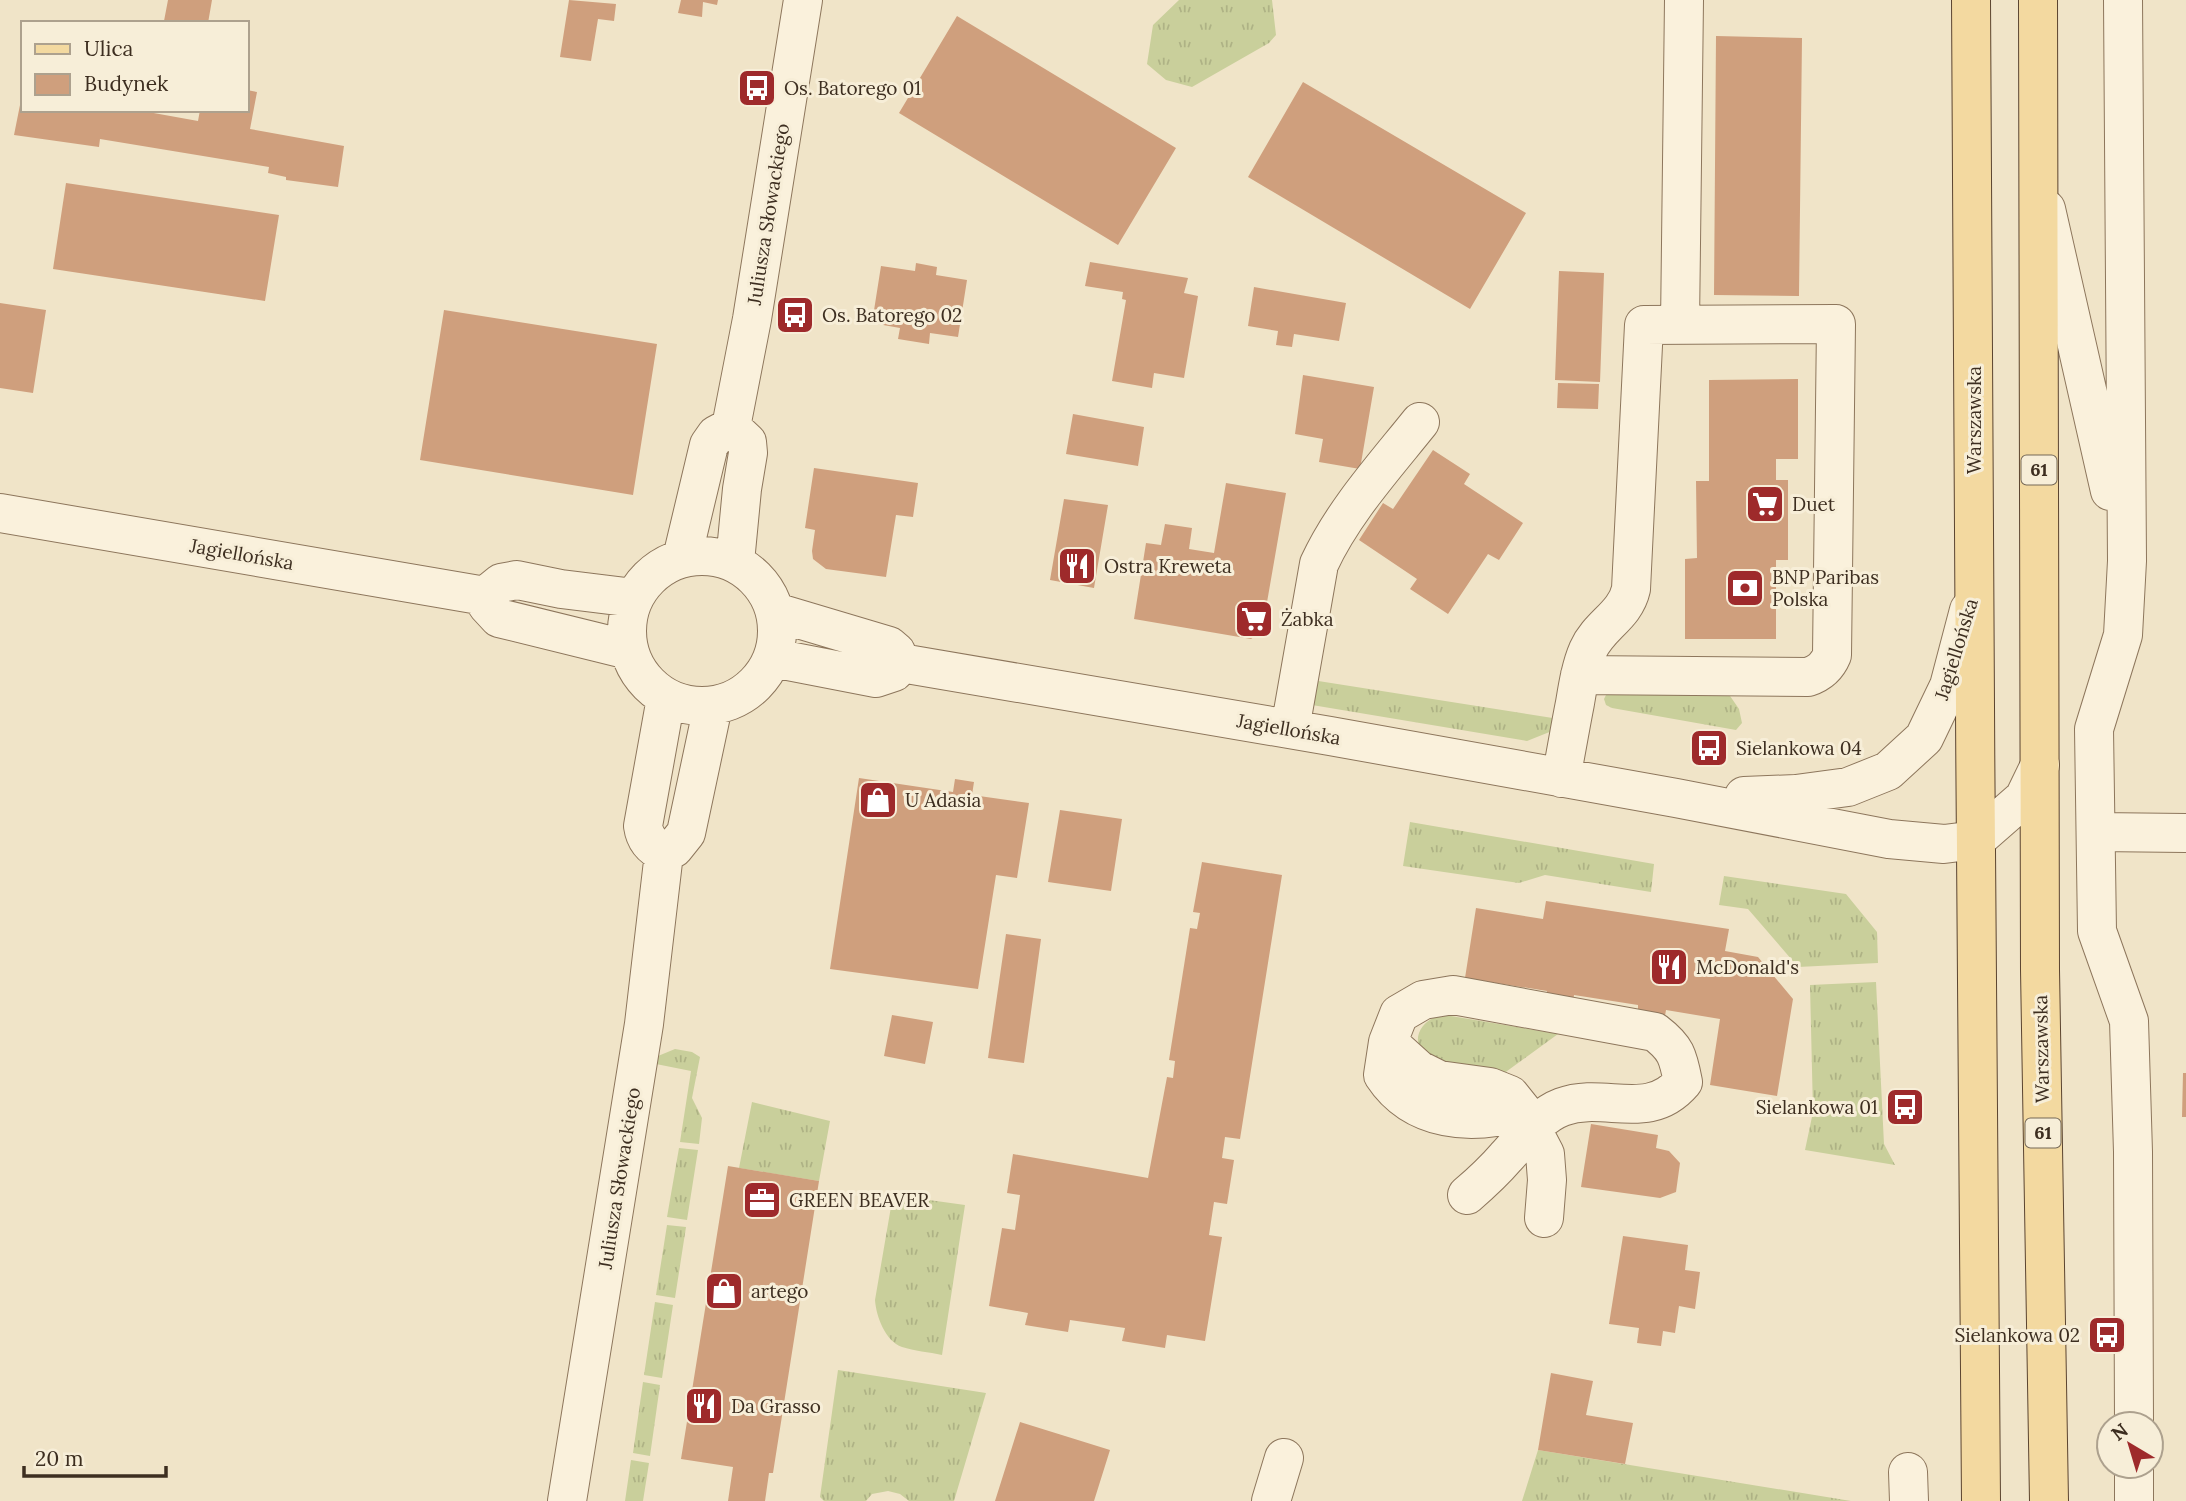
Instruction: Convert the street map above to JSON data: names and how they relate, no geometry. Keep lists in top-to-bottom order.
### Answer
{
  "streets": {
    "main road": ["Warszawska", "61"],
    "street": ["Juliusza Słowackiego", "Jagiellońska"]
  },
  "crossings": [
    ["Warszawska", "Jagiellońska"]
  ],
  "places": {
    "bus stop": [
      "Os. Batorego 01",
      "Os. Batorego 02",
      "Sielankowa 04",
      "Sielankowa 01",
      "Sielankowa 02"
    ],
    "supermarket": ["Duet", "Żabka"],
    "restaurant": ["Ostra Kreweta", "McDonald's", "Da Grasso"],
    "bank": ["BNP Paribas Polska"],
    "shop": ["U Adasia", "artego"],
    "office": ["GREEN BEAVER"]
  },
  "legend": ["Ulica", "Budynek"],
  "scale_bar": "20 m",
  "north": "top left"
}
